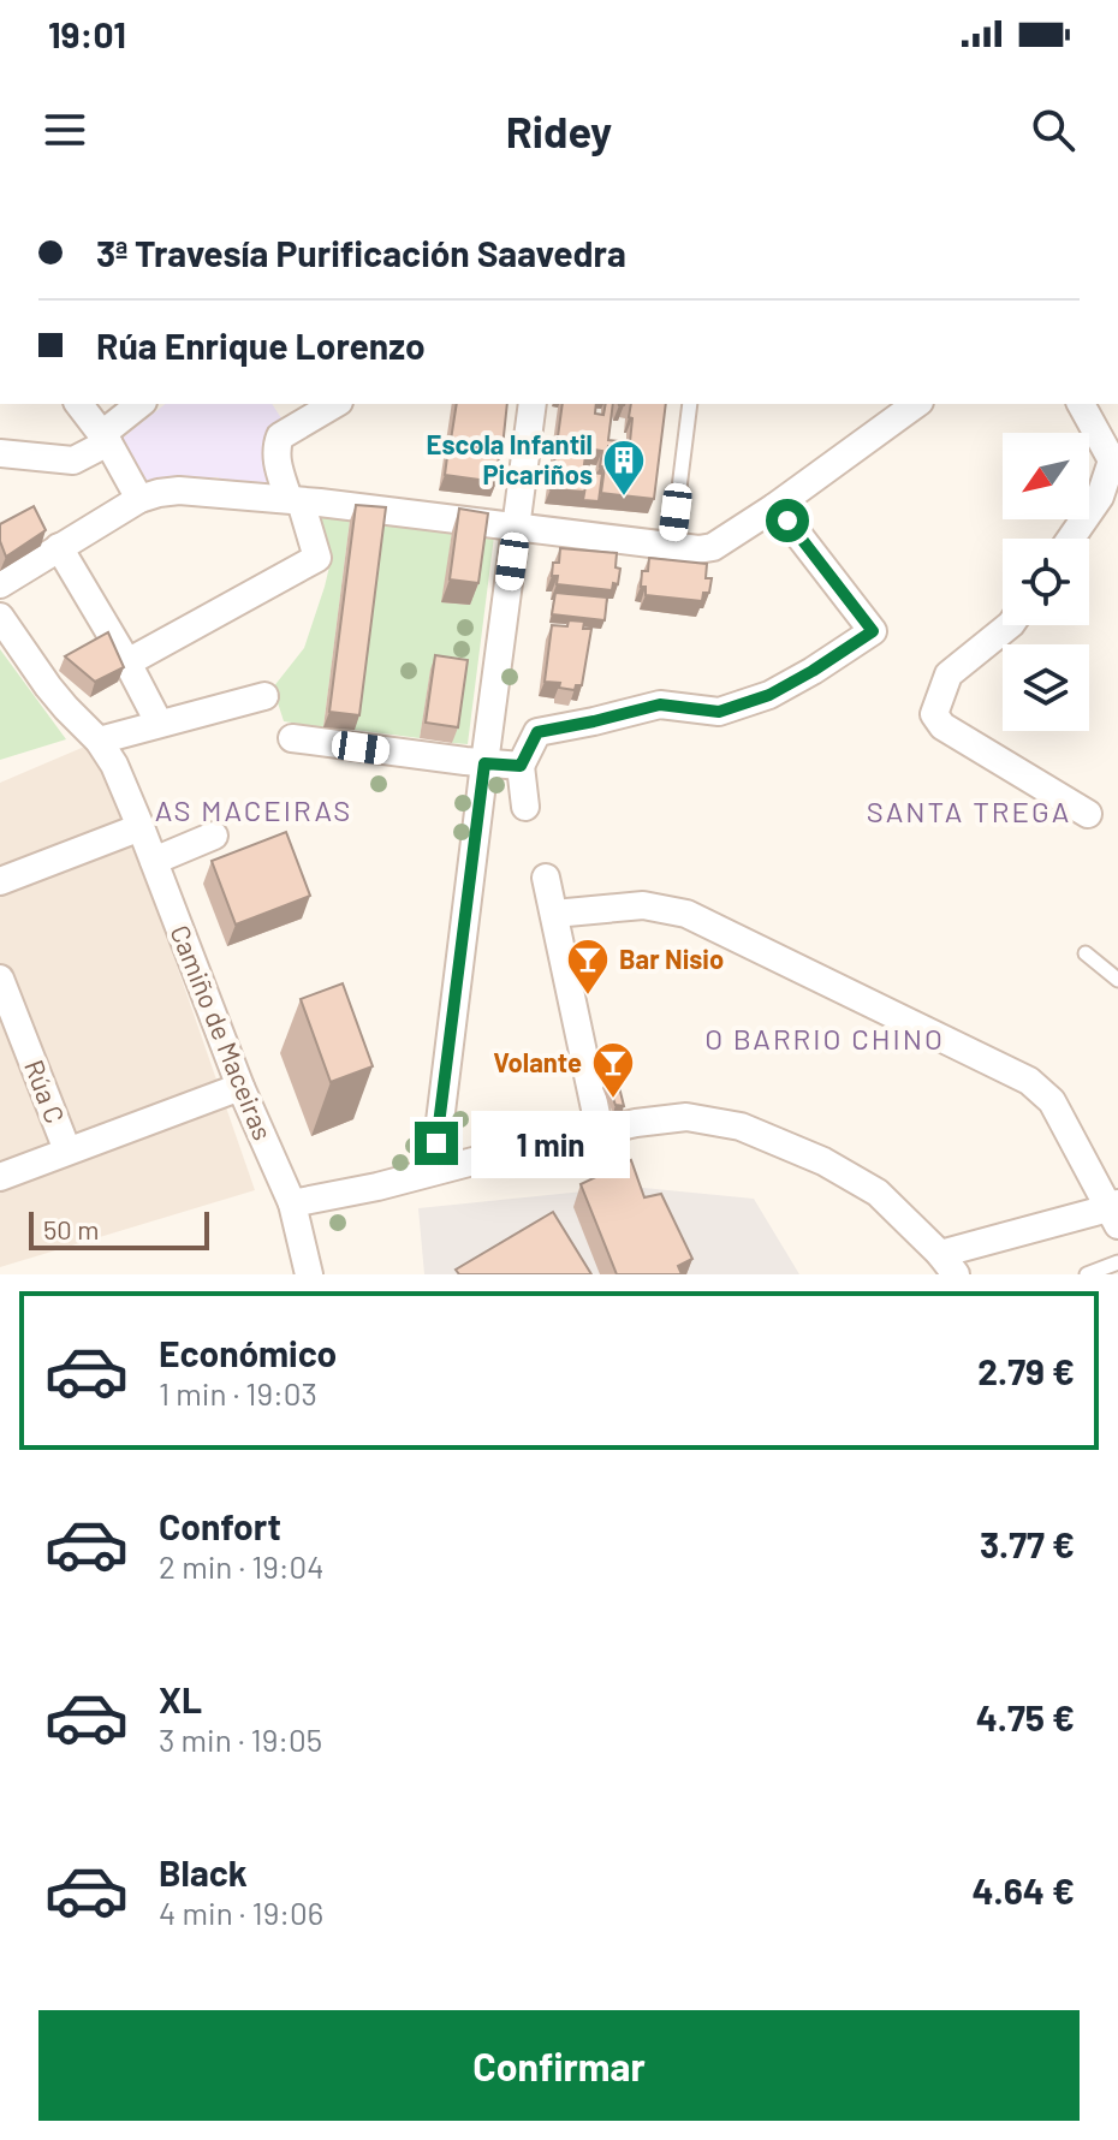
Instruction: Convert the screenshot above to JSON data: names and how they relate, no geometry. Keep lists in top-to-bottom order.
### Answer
{
  "streets": {
    "street": ["Camiño de Maceiras", "Rúa C"]
  },
  "districts": ["AS MACEIRAS", "SANTA TREGA", "O BARRIO CHINO"],
  "places": {
    "building": ["Escola Infantil Picariños"],
    "bar": ["Bar Nisio", "Volante"]
  },
  "scale_bar": "50 m",
  "north": "bottom left",
  "page": {
    "status": "19:01",
    "header": "Ridey",
    "banner": ["3ª Travesía Purificación Saavedra", "Rúa Enrique Lorenzo"],
    "bubble": "1 min",
    "scale": "50 m",
    "list": [
      {
        "name": "Económico",
        "note": "1 min · 19:03",
        "value": "2.79 €"
      },
      {
        "name": "Confort",
        "note": "2 min · 19:04",
        "value": "3.77 €"
      },
      {
        "name": "XL",
        "note": "3 min · 19:05",
        "value": "4.75 €"
      },
      {
        "name": "Black",
        "note": "4 min · 19:06",
        "value": "4.64 €"
      }
    ],
    "buttons": "Confirmar"
  }
}
